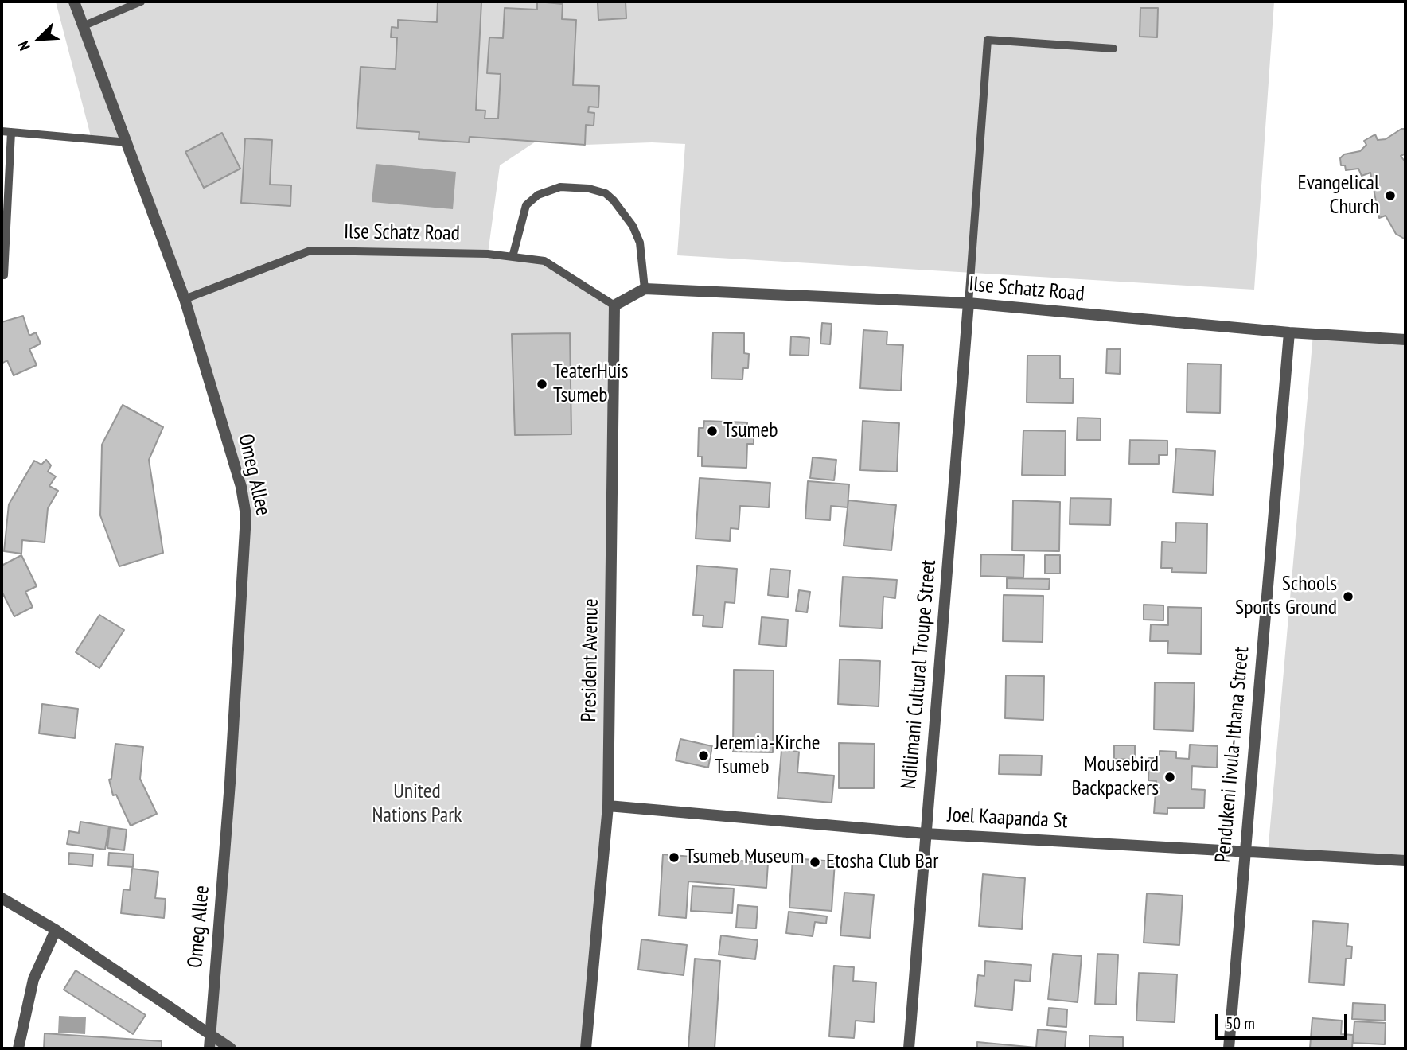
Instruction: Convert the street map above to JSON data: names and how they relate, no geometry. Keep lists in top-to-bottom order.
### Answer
{
  "streets": {
    "street": [
      "Ilse Schatz Road",
      "Omeg Allee",
      "President Avenue",
      "Ndilimani Cultural Troupe Street",
      "Pendukeni Iivula-Ithana Street",
      "Joel Kaapanda St"
    ]
  },
  "crossings": [
    ["Ilse Schatz Road", "Omeg Allee"],
    ["Ilse Schatz Road", "President Avenue"],
    ["Ilse Schatz Road", "Ndilimani Cultural Troupe Street"],
    ["Ilse Schatz Road", "Pendukeni Iivula-Ithana Street"],
    ["President Avenue", "Joel Kaapanda St"],
    ["Ndilimani Cultural Troupe Street", "Joel Kaapanda St"],
    ["Pendukeni Iivula-Ithana Street", "Joel Kaapanda St"]
  ],
  "parks": ["United Nations Park"],
  "places": [
    "Evangelical Church",
    "TeaterHuis Tsumeb",
    "Tsumeb",
    "Schools Sports Ground",
    "Jeremia-Kirche Tsumeb",
    "Mousebird Backpackers",
    "Tsumeb Museum",
    "Etosha Club Bar"
  ],
  "scale_bar": "50 m",
  "north": "bottom left"
}
